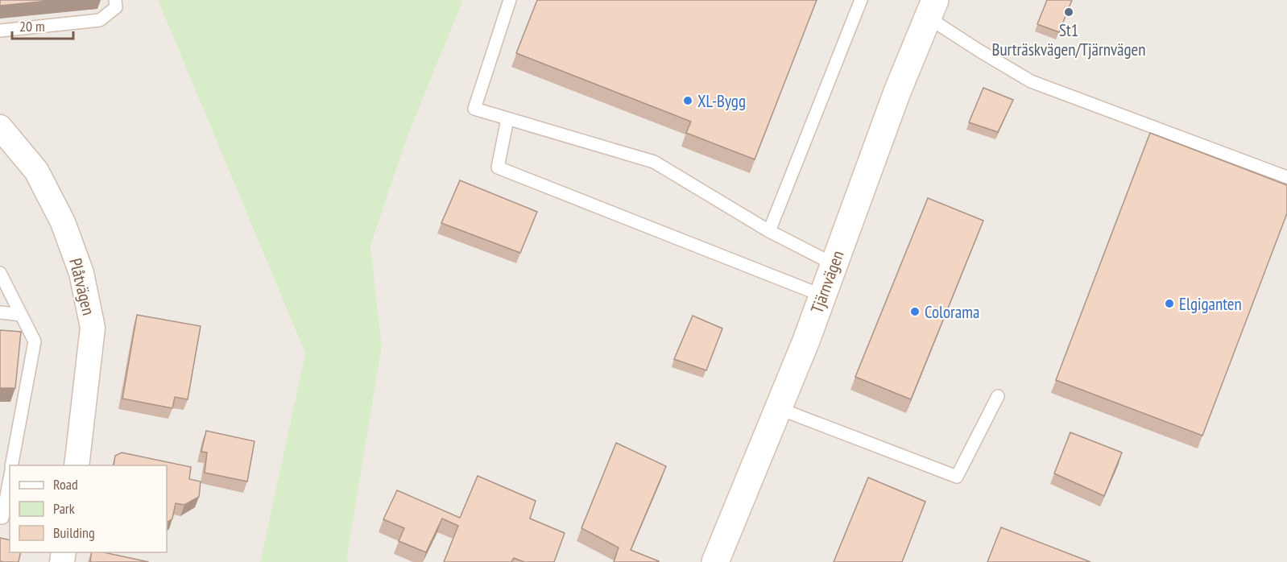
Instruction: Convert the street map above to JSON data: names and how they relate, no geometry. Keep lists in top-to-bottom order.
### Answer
{
  "streets": {
    "street": ["Tjärnvägen", "Plåtvägen"]
  },
  "places": [
    "St1 Burträskvägen/Tjärnvägen",
    "XL-Bygg",
    "Elgiganten",
    "Colorama"
  ],
  "legend": ["Road", "Park", "Building"],
  "scale_bar": "20 m"
}
